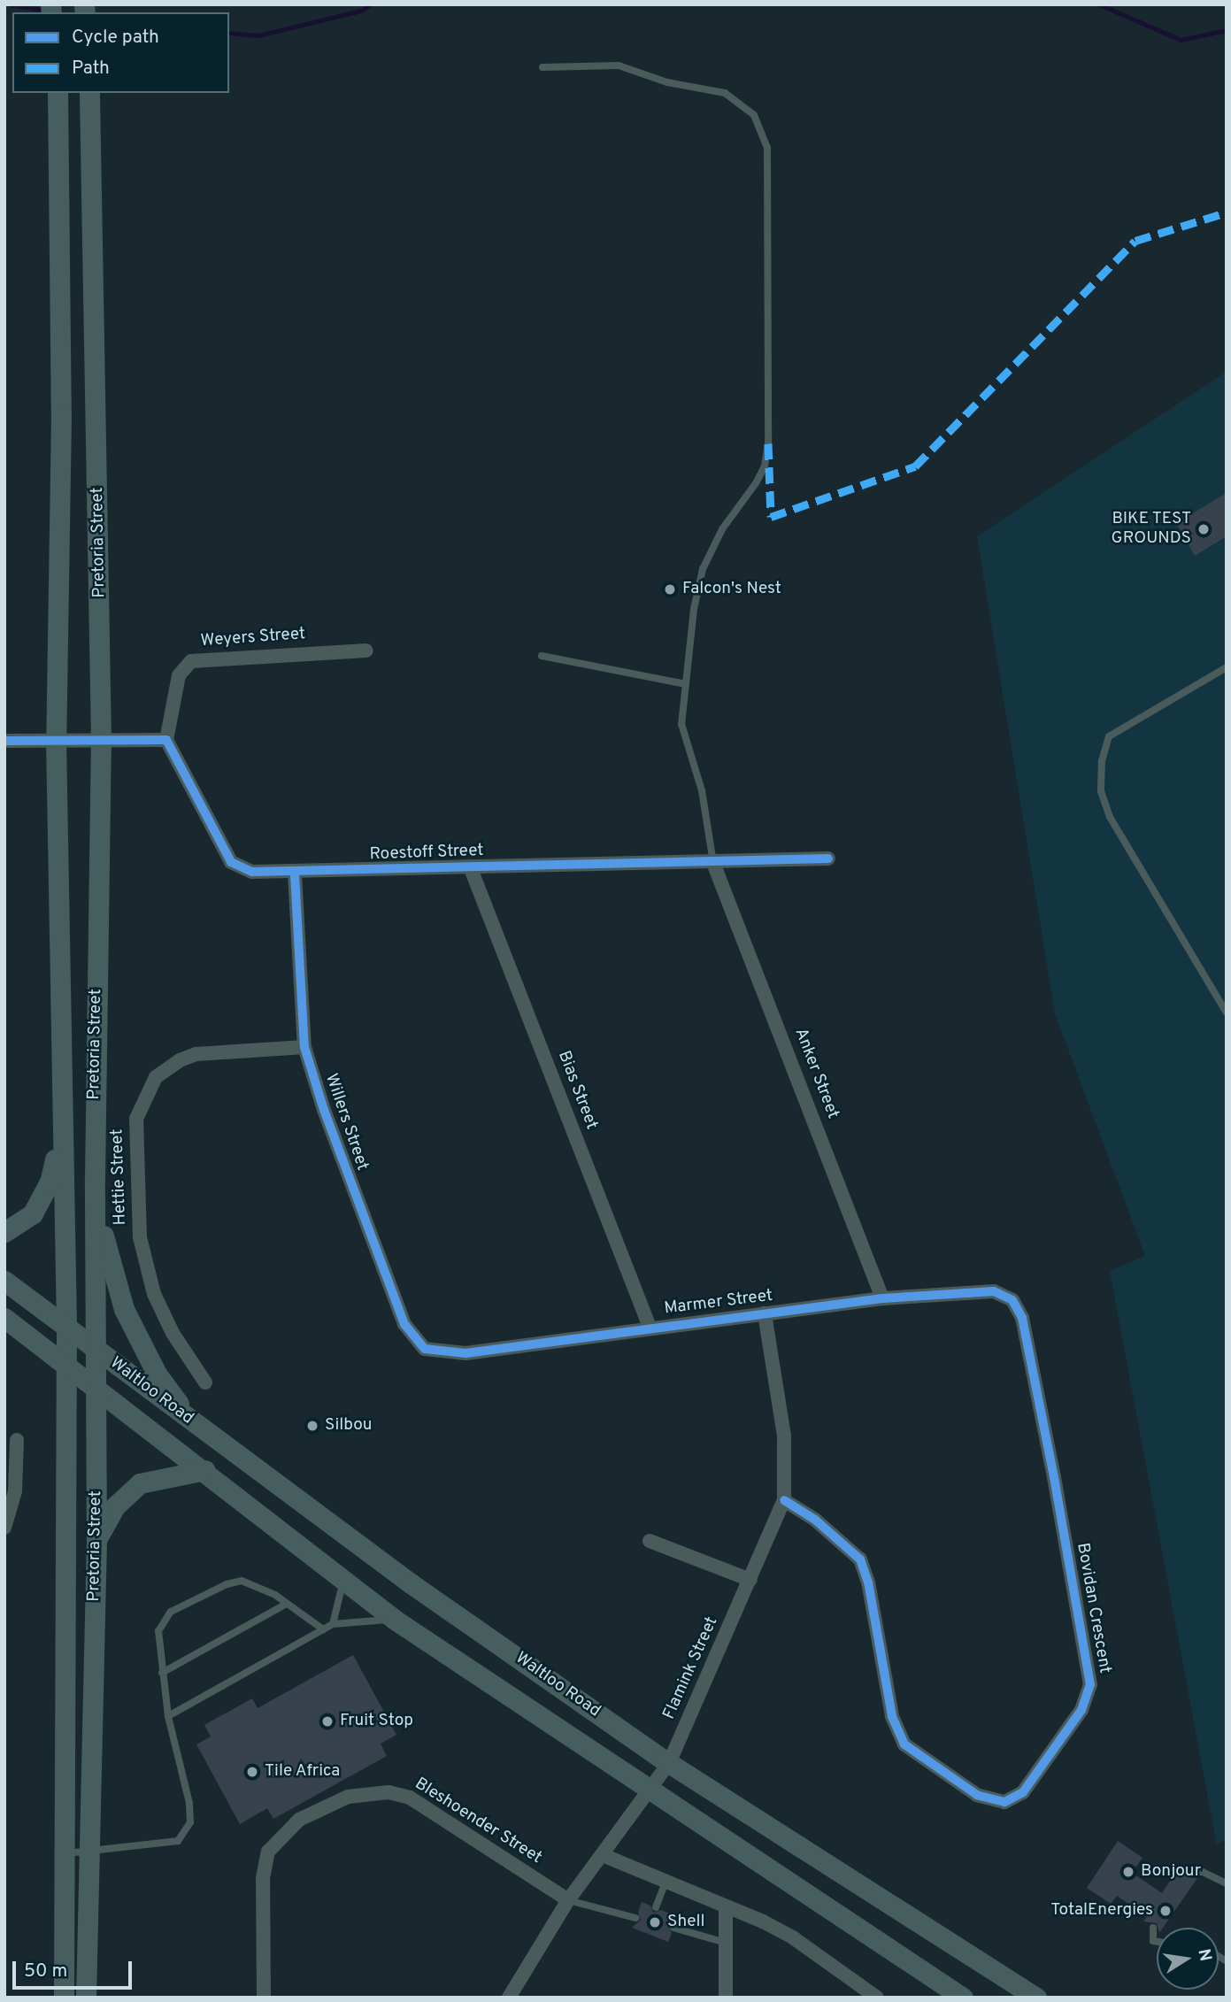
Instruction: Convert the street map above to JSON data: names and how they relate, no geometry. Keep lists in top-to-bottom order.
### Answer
{
  "streets": {
    "main road": ["Pretoria Street", "Waltloo Road"],
    "street": [
      "Weyers Street",
      "Roestoff Street",
      "Anker Street",
      "Bias Street",
      "Willers Street",
      "Hettie Street",
      "Marmer Street",
      "Bovidan Crescent",
      "Flamink Street",
      "Bleshoender Street"
    ]
  },
  "crossings": [
    ["Pretoria Street", "Waltloo Road"],
    ["Weyers Street", "Roestoff Street"],
    ["Roestoff Street", "Anker Street"],
    ["Roestoff Street", "Bias Street"],
    ["Roestoff Street", "Willers Street"],
    ["Anker Street", "Marmer Street"],
    ["Bias Street", "Marmer Street"],
    ["Willers Street", "Hettie Street"],
    ["Willers Street", "Marmer Street"],
    ["Marmer Street", "Bovidan Crescent"],
    ["Marmer Street", "Flamink Street"],
    ["Waltloo Road", "Flamink Street"],
    ["Bovidan Crescent", "Flamink Street"],
    ["Flamink Street", "Bleshoender Street"]
  ],
  "places": [
    "BIKE TEST GROUNDS",
    "Falcon's Nest",
    "Silbou",
    "Fruit Stop",
    "Tile Africa",
    "Bonjour",
    "TotalEnergies",
    "Shell"
  ],
  "legend": ["Cycle path", "Path"],
  "scale_bar": "50 m",
  "north": "right"
}
